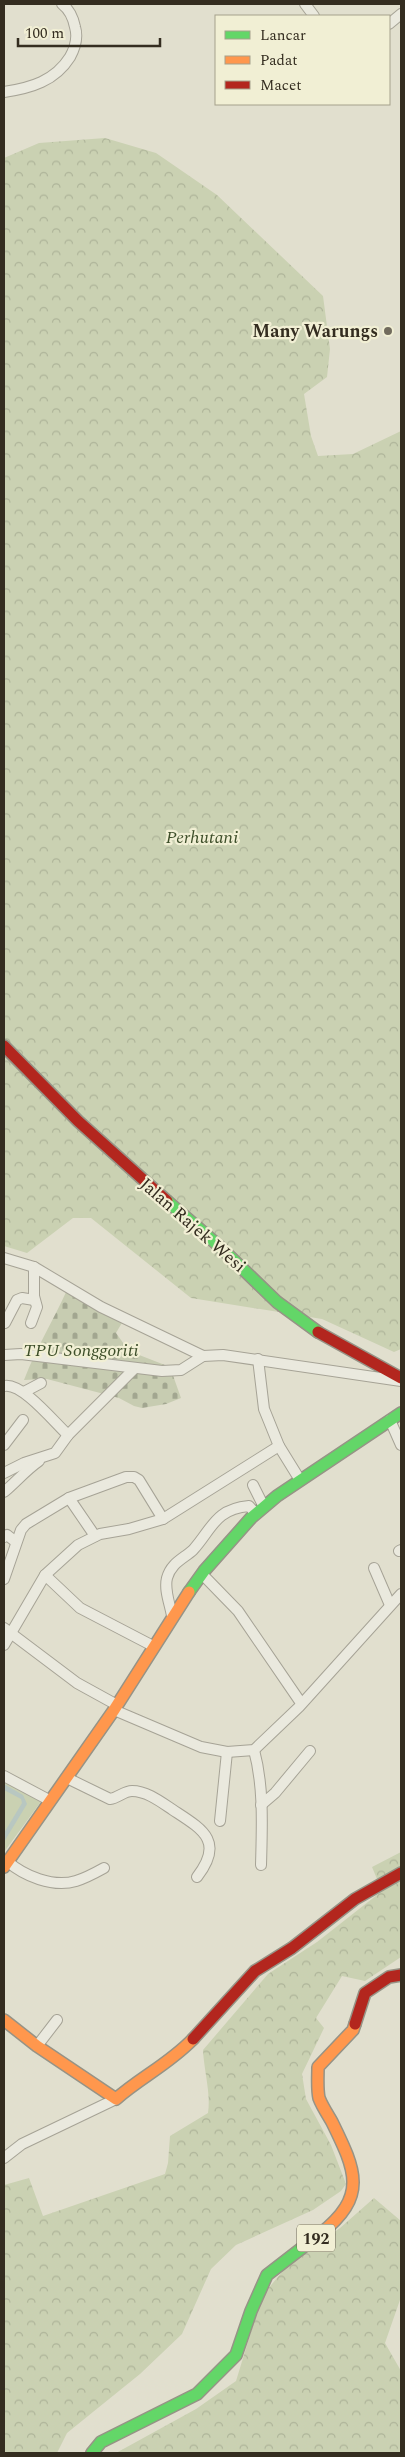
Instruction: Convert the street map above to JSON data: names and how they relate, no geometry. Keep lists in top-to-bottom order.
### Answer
{
  "streets": {
    "street": ["Jalan Rajek Wesi", "192"]
  },
  "parks": ["Perhutani", "TPU Songgoriti"],
  "places": ["Many Warungs"],
  "legend": ["Lancar", "Padat", "Macet"],
  "scale_bar": "100 m"
}
